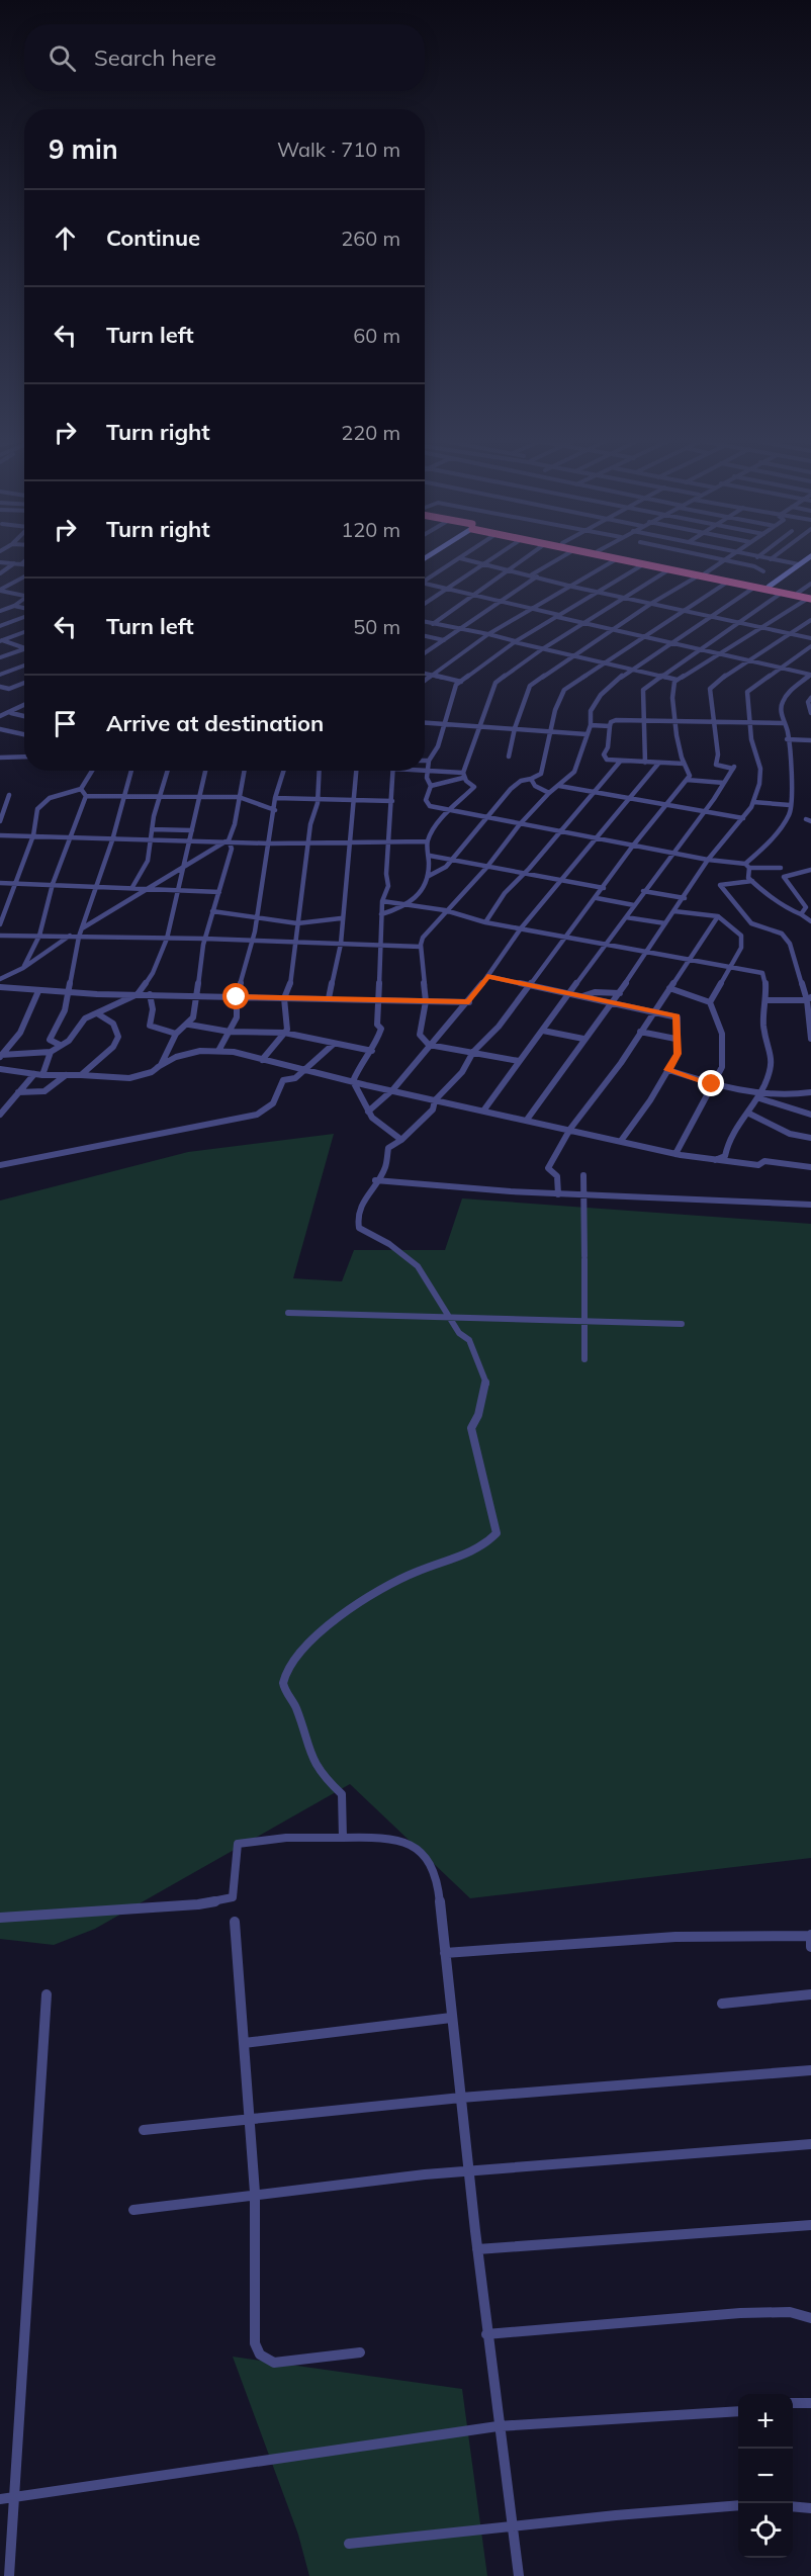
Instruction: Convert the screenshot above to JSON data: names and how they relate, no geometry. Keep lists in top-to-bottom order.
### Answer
{
  "page": {
    "search": "Search here",
    "heading": ["9 min", "Walk · 710 m"],
    "list": [
      ["Continue", "260 m"],
      ["Turn left", "60 m"],
      ["Turn right", "220 m"],
      ["Turn right", "120 m"],
      ["Turn left", "50 m"],
      "Arrive at destination"
    ],
    "map_buttons": ["+", "−"]
  }
}
